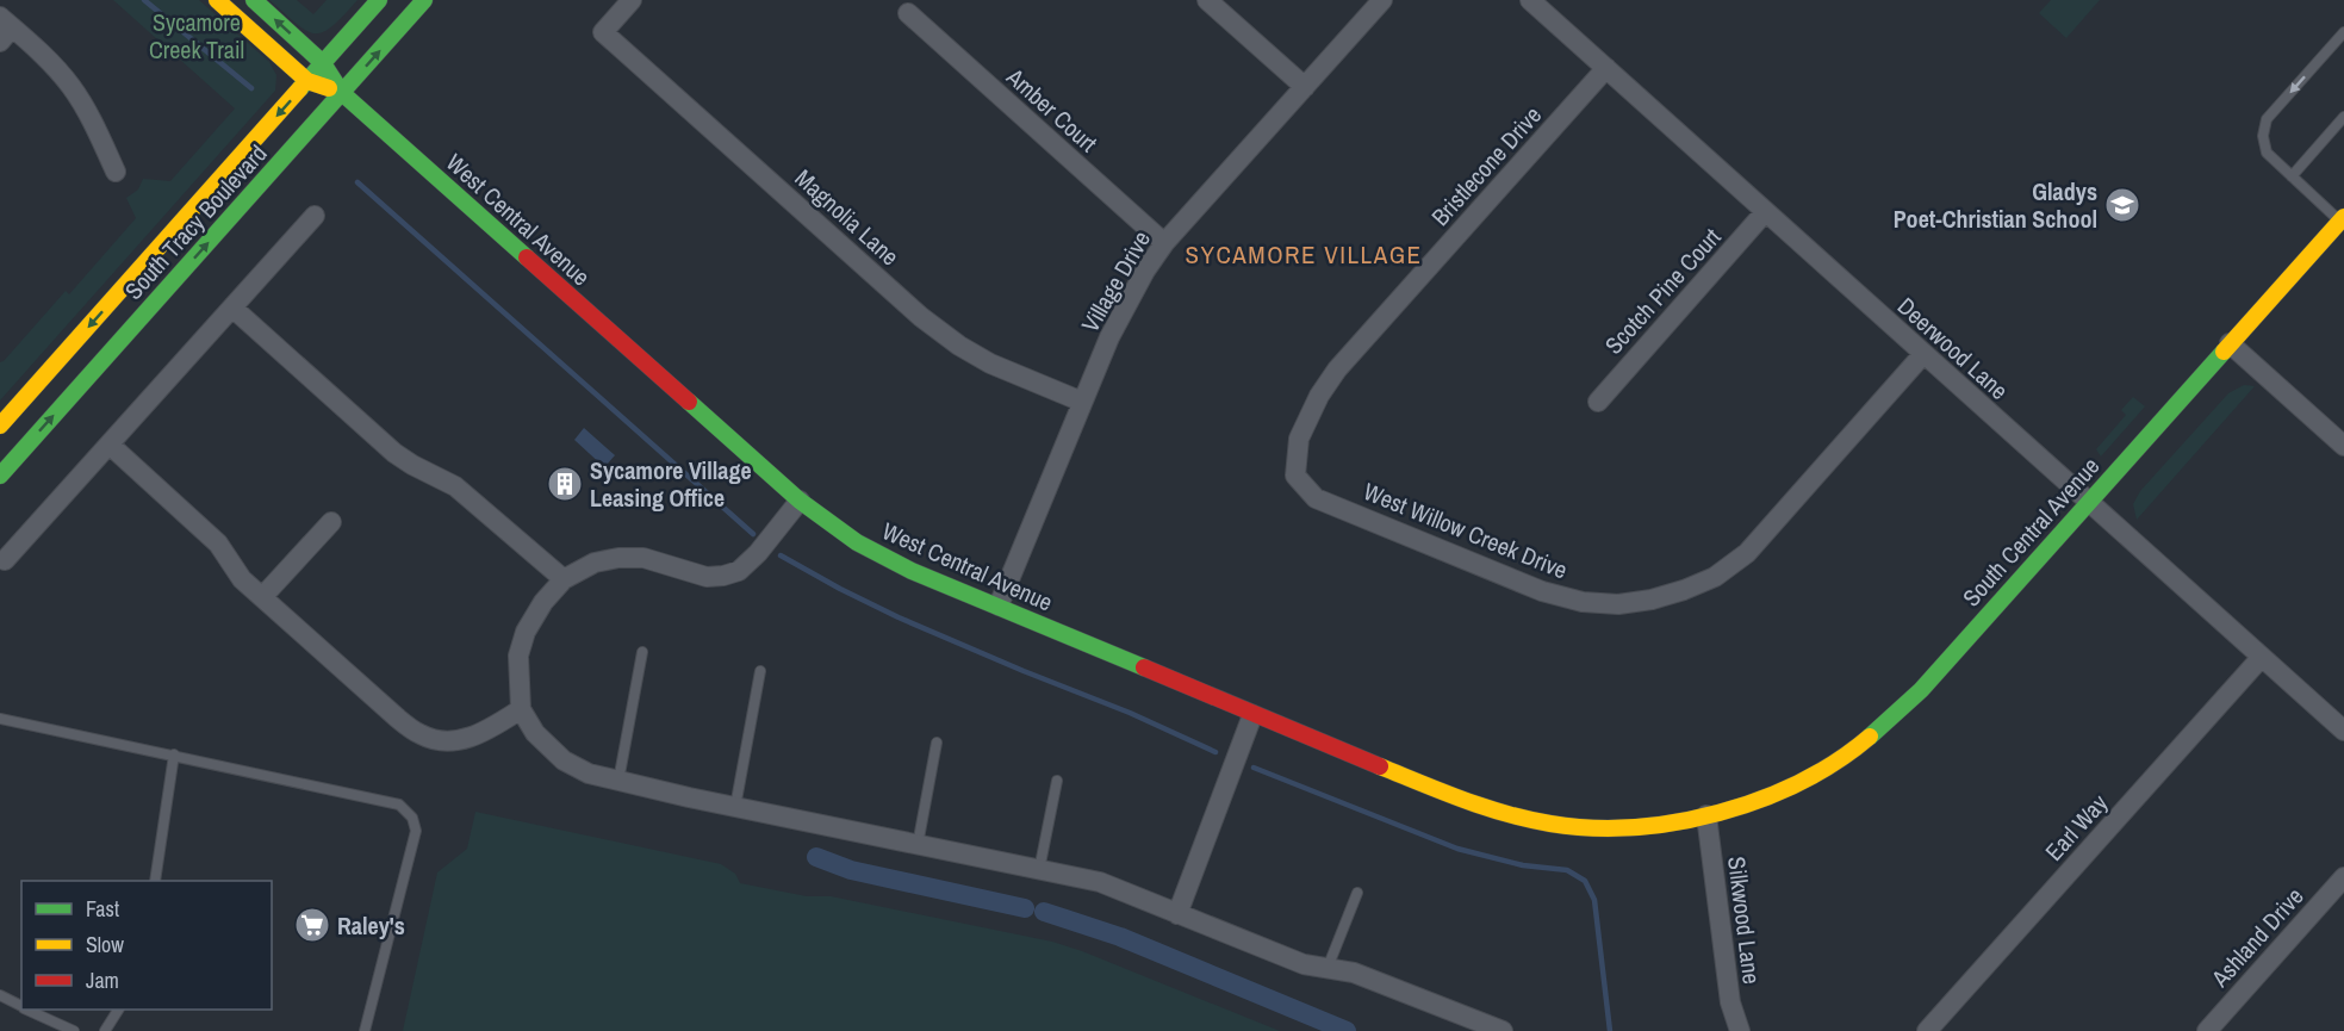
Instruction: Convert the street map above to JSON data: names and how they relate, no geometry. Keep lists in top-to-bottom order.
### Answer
{
  "streets": {
    "street": [
      "Amber Court",
      "Bristlecone Drive",
      "Magnolia Lane",
      "West Central Avenue",
      "South Tracy Boulevard",
      "Village Drive",
      "Scotch Pine Court",
      "Deerwood Lane",
      "West Willow Creek Drive",
      "South Central Avenue",
      "Earl Way",
      "Silkwood Lane",
      "Ashland Drive"
    ]
  },
  "crossings": [
    ["Amber Court", "Village Drive"],
    ["Bristlecone Drive", "Deerwood Lane"],
    ["Bristlecone Drive", "West Willow Creek Drive"],
    ["Magnolia Lane", "Village Drive"],
    ["West Central Avenue", "South Tracy Boulevard"],
    ["West Central Avenue", "Village Drive"],
    ["West Central Avenue", "South Central Avenue"],
    ["West Central Avenue", "Silkwood Lane"],
    ["Scotch Pine Court", "Deerwood Lane"],
    ["Deerwood Lane", "West Willow Creek Drive"],
    ["Deerwood Lane", "South Central Avenue"],
    ["Deerwood Lane", "Earl Way"],
    ["South Central Avenue", "Silkwood Lane"]
  ],
  "districts": ["SYCAMORE VILLAGE"],
  "parks": ["Sycamore Creek Trail"],
  "places": {
    "school or university": ["Gladys Poet-Christian School"],
    "building": ["Sycamore Village Leasing Office"],
    "supermarket": ["Raley's"]
  },
  "legend": ["Fast", "Slow", "Jam"]
}
